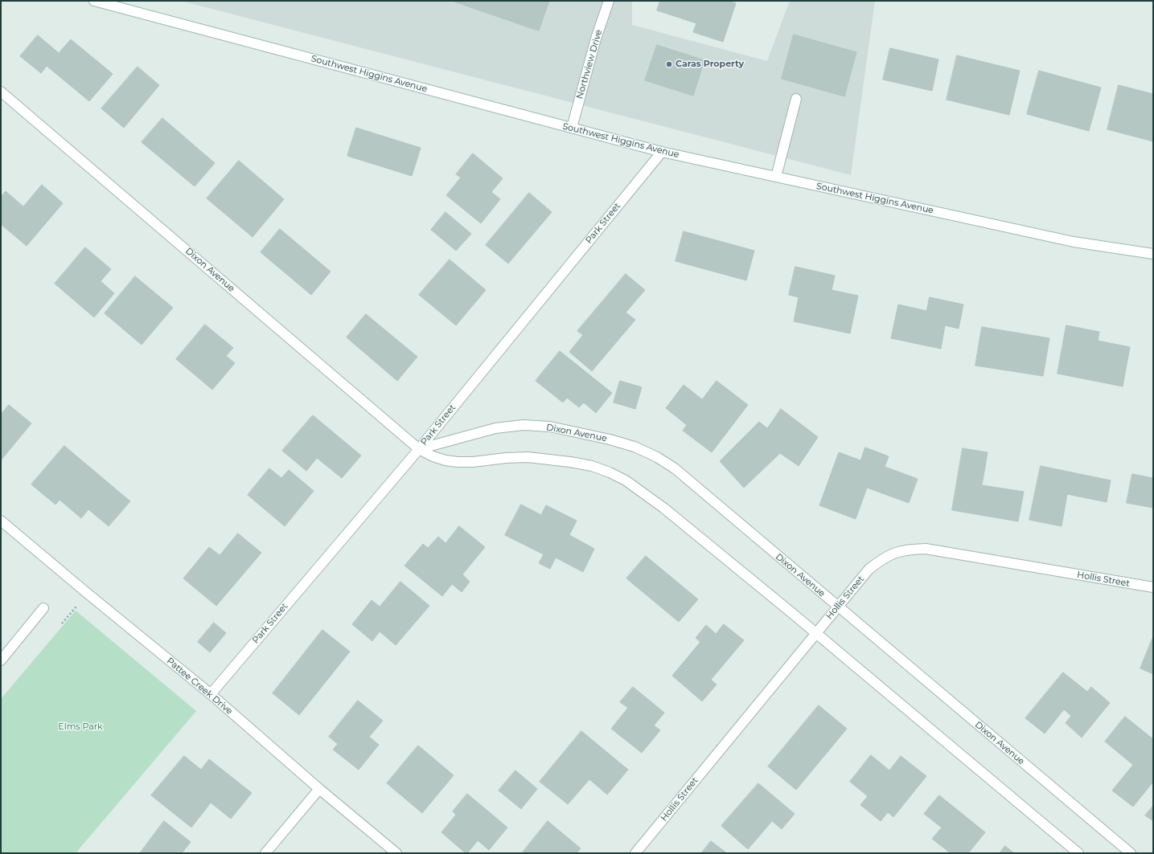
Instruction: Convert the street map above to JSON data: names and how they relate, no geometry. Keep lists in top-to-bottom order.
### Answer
{
  "streets": {
    "street": [
      "Northview Drive",
      "Southwest Higgins Avenue",
      "Park Street",
      "Dixon Avenue",
      "Hollis Street",
      "Pattee Creek Drive"
    ]
  },
  "crossings": [
    ["Northview Drive", "Southwest Higgins Avenue"],
    ["Southwest Higgins Avenue", "Park Street"],
    ["Park Street", "Dixon Avenue"],
    ["Park Street", "Pattee Creek Drive"],
    ["Dixon Avenue", "Hollis Street"]
  ],
  "parks": ["Elms Park"],
  "places": ["Caras Property"]
}
